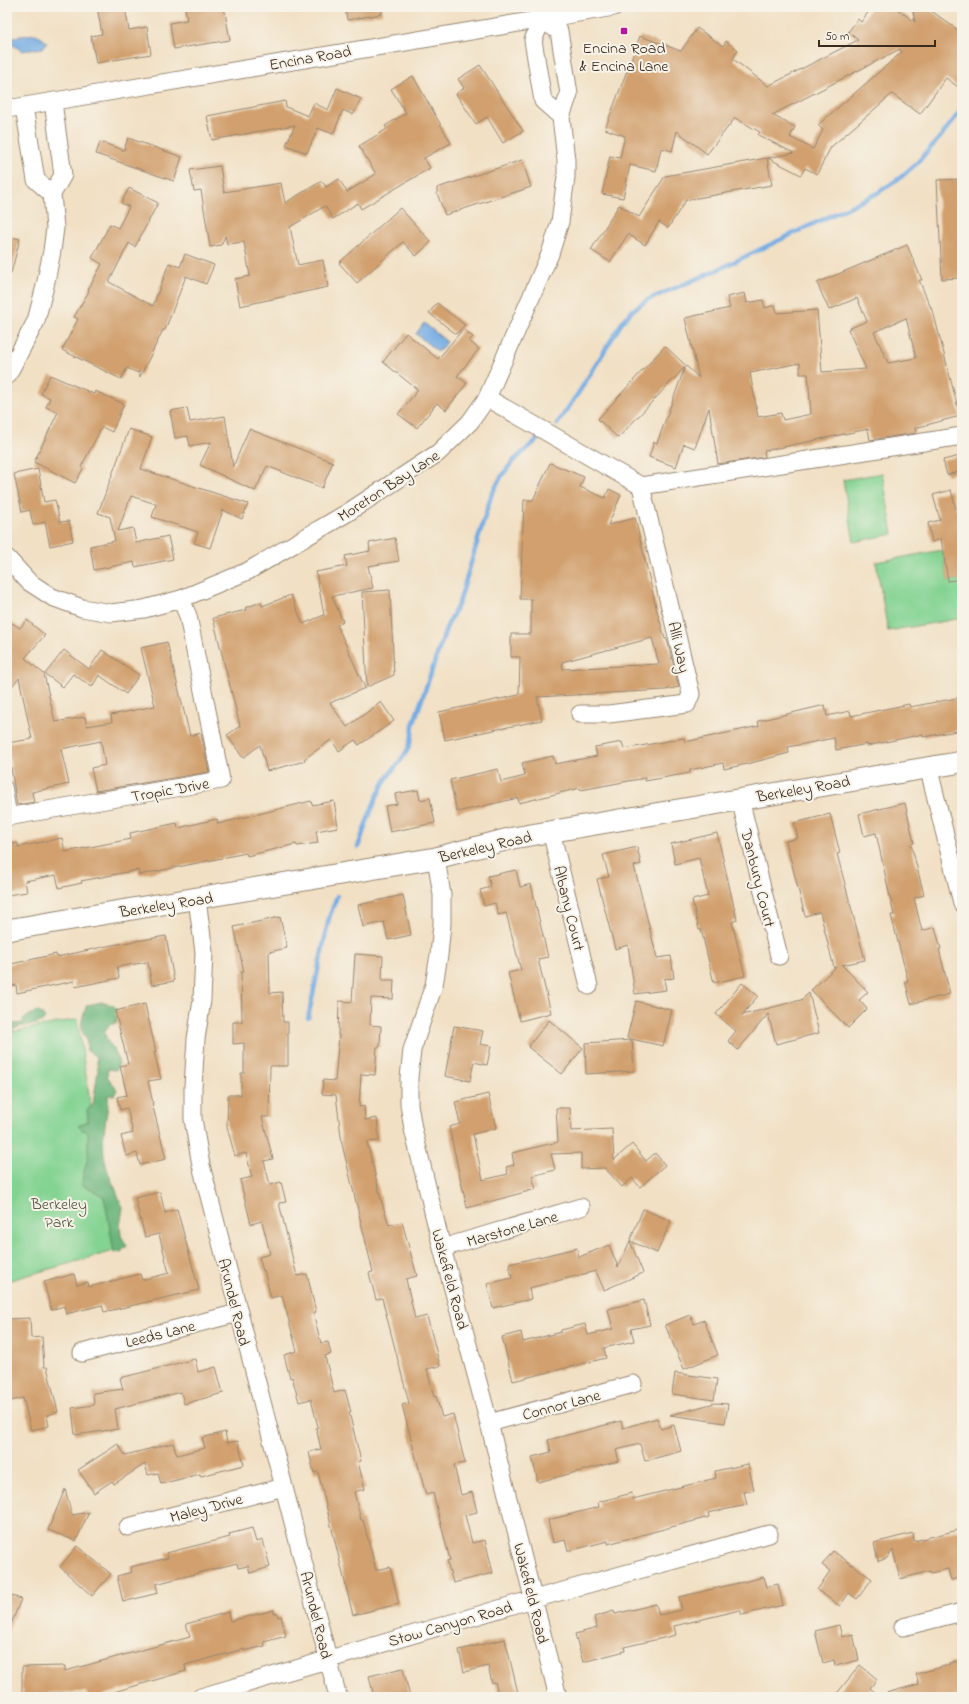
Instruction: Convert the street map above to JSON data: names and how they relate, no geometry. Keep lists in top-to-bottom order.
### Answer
{
  "streets": {
    "street": [
      "Encina Road",
      "Moreton Bay Lane",
      "Alli Way",
      "Berkeley Road",
      "Tropic Drive",
      "Danbury Court",
      "Albany Court",
      "Marstone Lane",
      "Wakefield Road",
      "Arundel Road",
      "Leeds Lane",
      "Connor Lane",
      "Maley Drive",
      "Stow Canyon Road"
    ]
  },
  "crossings": [
    ["Encina Road", "Moreton Bay Lane"],
    ["Moreton Bay Lane", "Tropic Drive"],
    ["Berkeley Road", "Danbury Court"],
    ["Berkeley Road", "Albany Court"],
    ["Berkeley Road", "Wakefield Road"],
    ["Berkeley Road", "Arundel Road"],
    ["Marstone Lane", "Wakefield Road"],
    ["Wakefield Road", "Connor Lane"],
    ["Wakefield Road", "Stow Canyon Road"],
    ["Arundel Road", "Leeds Lane"],
    ["Arundel Road", "Maley Drive"],
    ["Arundel Road", "Stow Canyon Road"]
  ],
  "parks": ["Berkeley Park"],
  "places": {
    "transit": ["Encina Road & Encina Lane"]
  },
  "scale_bar": "50 m"
}
